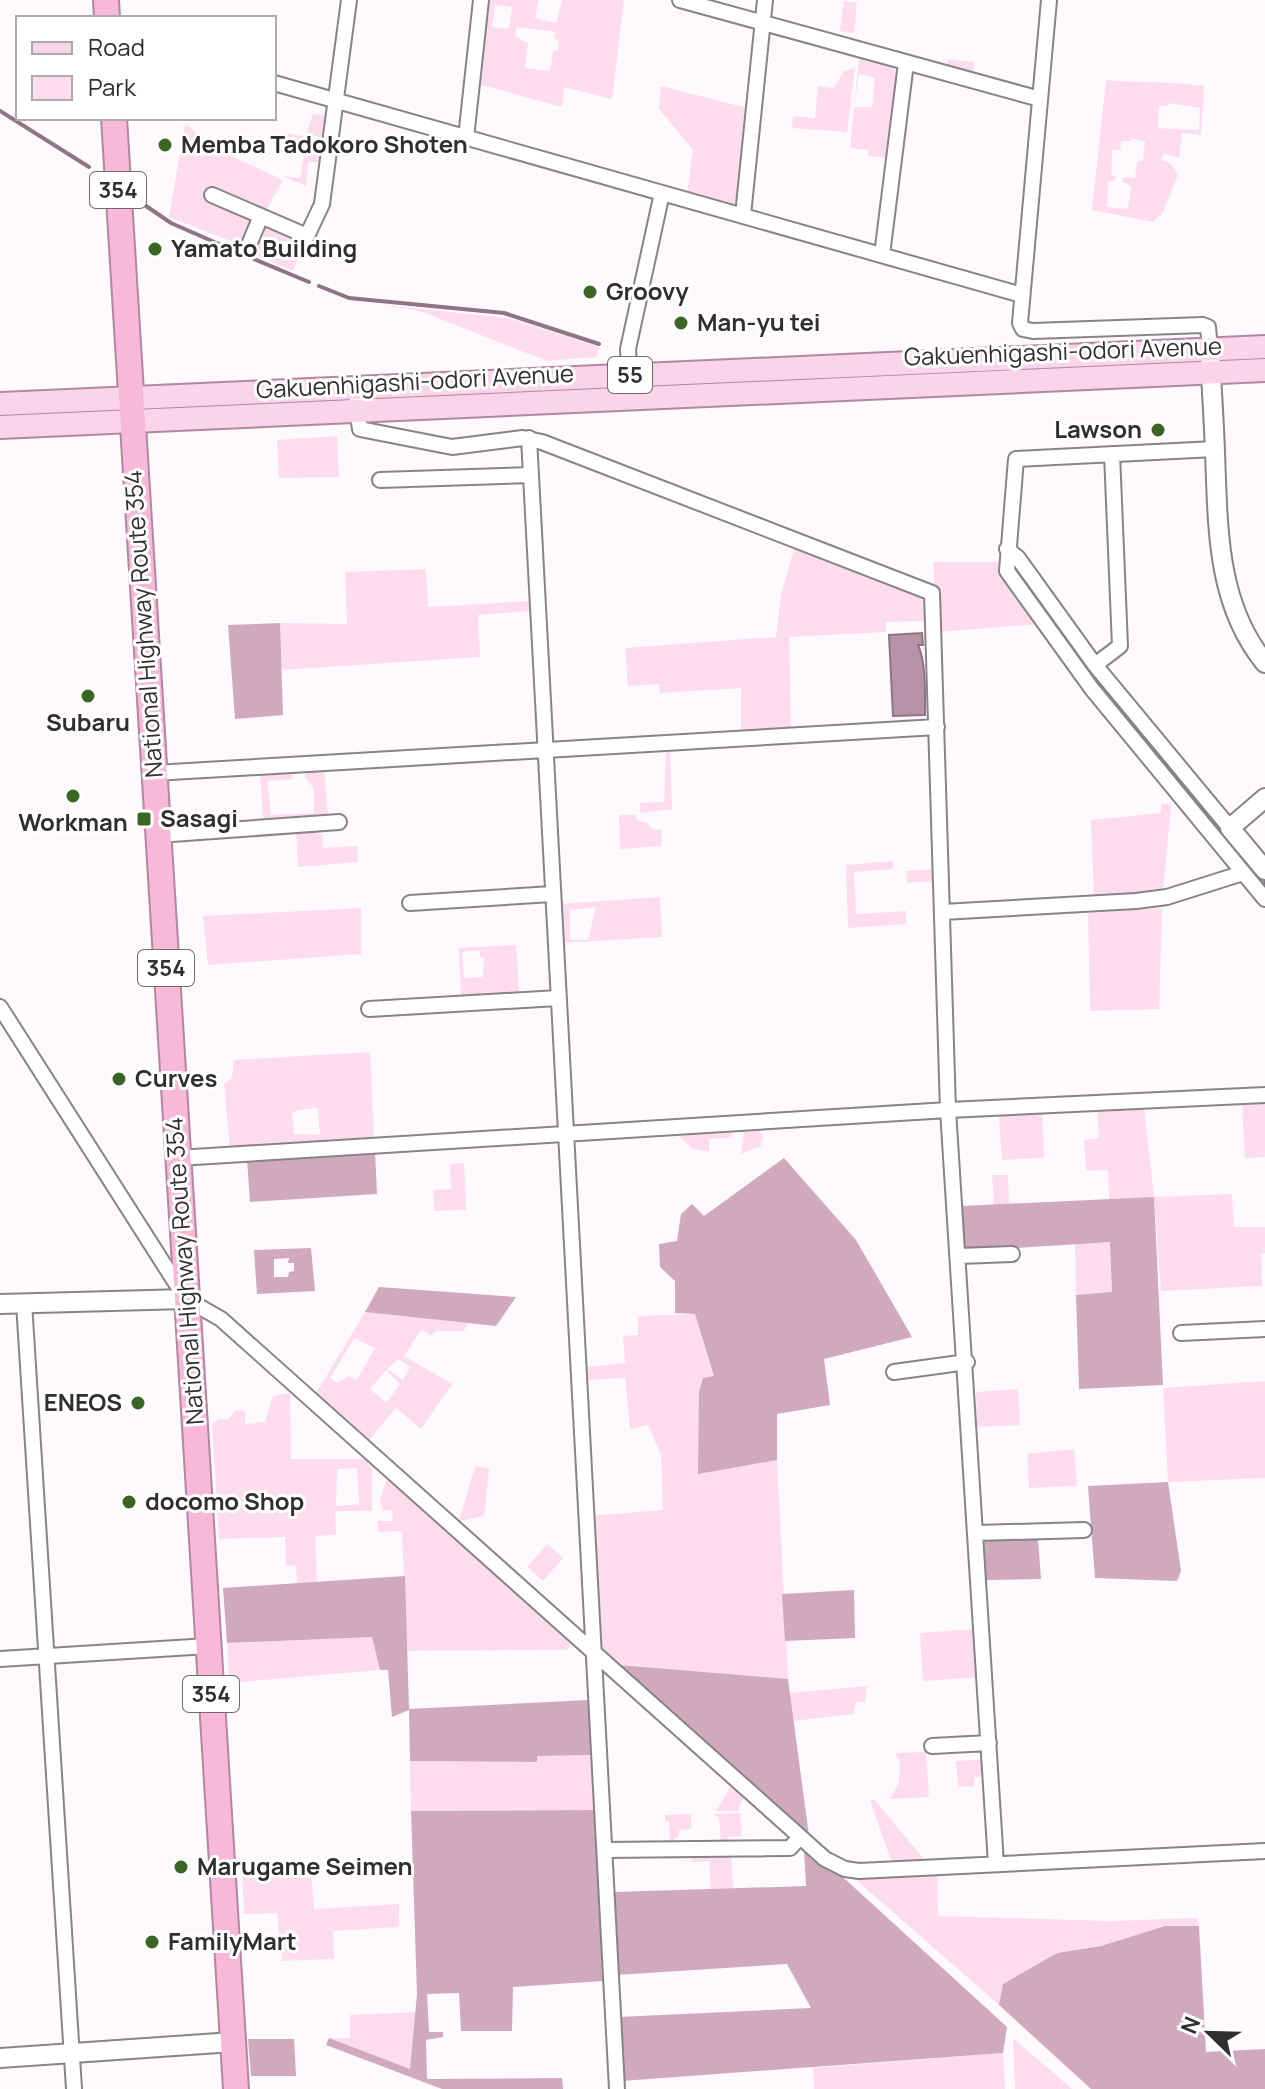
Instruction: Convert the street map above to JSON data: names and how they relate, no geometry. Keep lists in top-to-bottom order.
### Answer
{
  "streets": {
    "highway": ["354", "National Highway Route 354"],
    "main road": ["Gakuenhigashi-odori Avenue", "55"]
  },
  "crossings": [
    ["Gakuenhigashi-odori Avenue", "55"],
    ["Gakuenhigashi-odori Avenue", "National Highway Route 354"]
  ],
  "places": {
    "other": [
      "Memba Tadokoro Shoten",
      "Yamato Building",
      "Groovy",
      "Man-yu tei",
      "Lawson",
      "Subaru",
      "Workman",
      "Curves",
      "ENEOS",
      "docomo Shop",
      "Marugame Seimen",
      "FamilyMart"
    ],
    "transit": ["Sasagi"]
  },
  "legend": ["Road", "Park"],
  "north": "top left"
}
